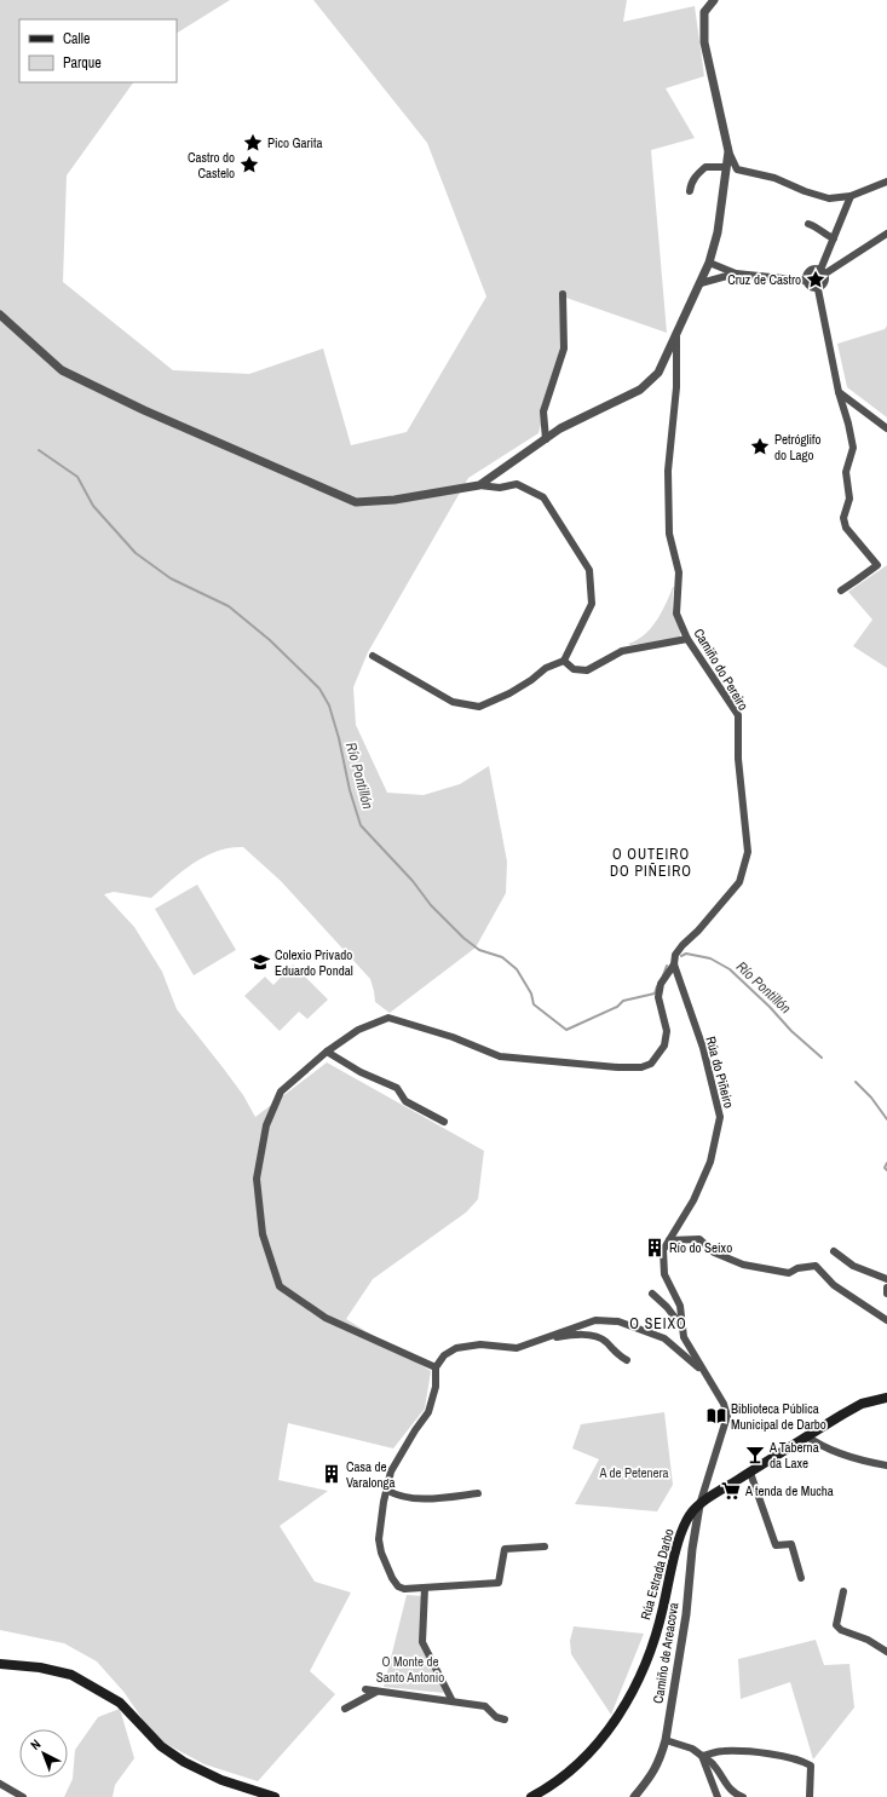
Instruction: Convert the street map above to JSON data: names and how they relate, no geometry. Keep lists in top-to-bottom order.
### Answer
{
  "streets": {
    "main road": ["Rúa Estrada Darbo"],
    "street": ["Camiño do Pereiro", "Rúa do Piñeiro", "Camiño de Areacova"]
  },
  "crossings": [
    ["Camiño do Pereiro", "Rúa do Piñeiro"],
    ["Rúa do Piñeiro", "Rúa Estrada Darbo"],
    ["Rúa do Piñeiro", "Camiño de Areacova"],
    ["Rúa Estrada Darbo", "Camiño de Areacova"]
  ],
  "districts": ["O OUTEIRO DO PIÑEIRO", "O SEIXO"],
  "water": ["Río Pontillón"],
  "parks": ["A de Petenera", "O Monte de Santo Antonio"],
  "places": {
    "place": [
      "Pico Garita",
      "Castro do Castelo",
      "Cruz de Castro",
      "Petróglifo do Lago"
    ],
    "school or university": ["Colexio Privado Eduardo Pondal"],
    "building": ["Río do Seixo", "Casa de Varalonga"],
    "library": ["Biblioteca Pública Municipal de Darbo"],
    "bar": ["A Taberna da Laxe"],
    "supermarket": ["A tenda de Mucha"]
  },
  "legend": ["Calle", "Parque"],
  "north": "top left"
}
